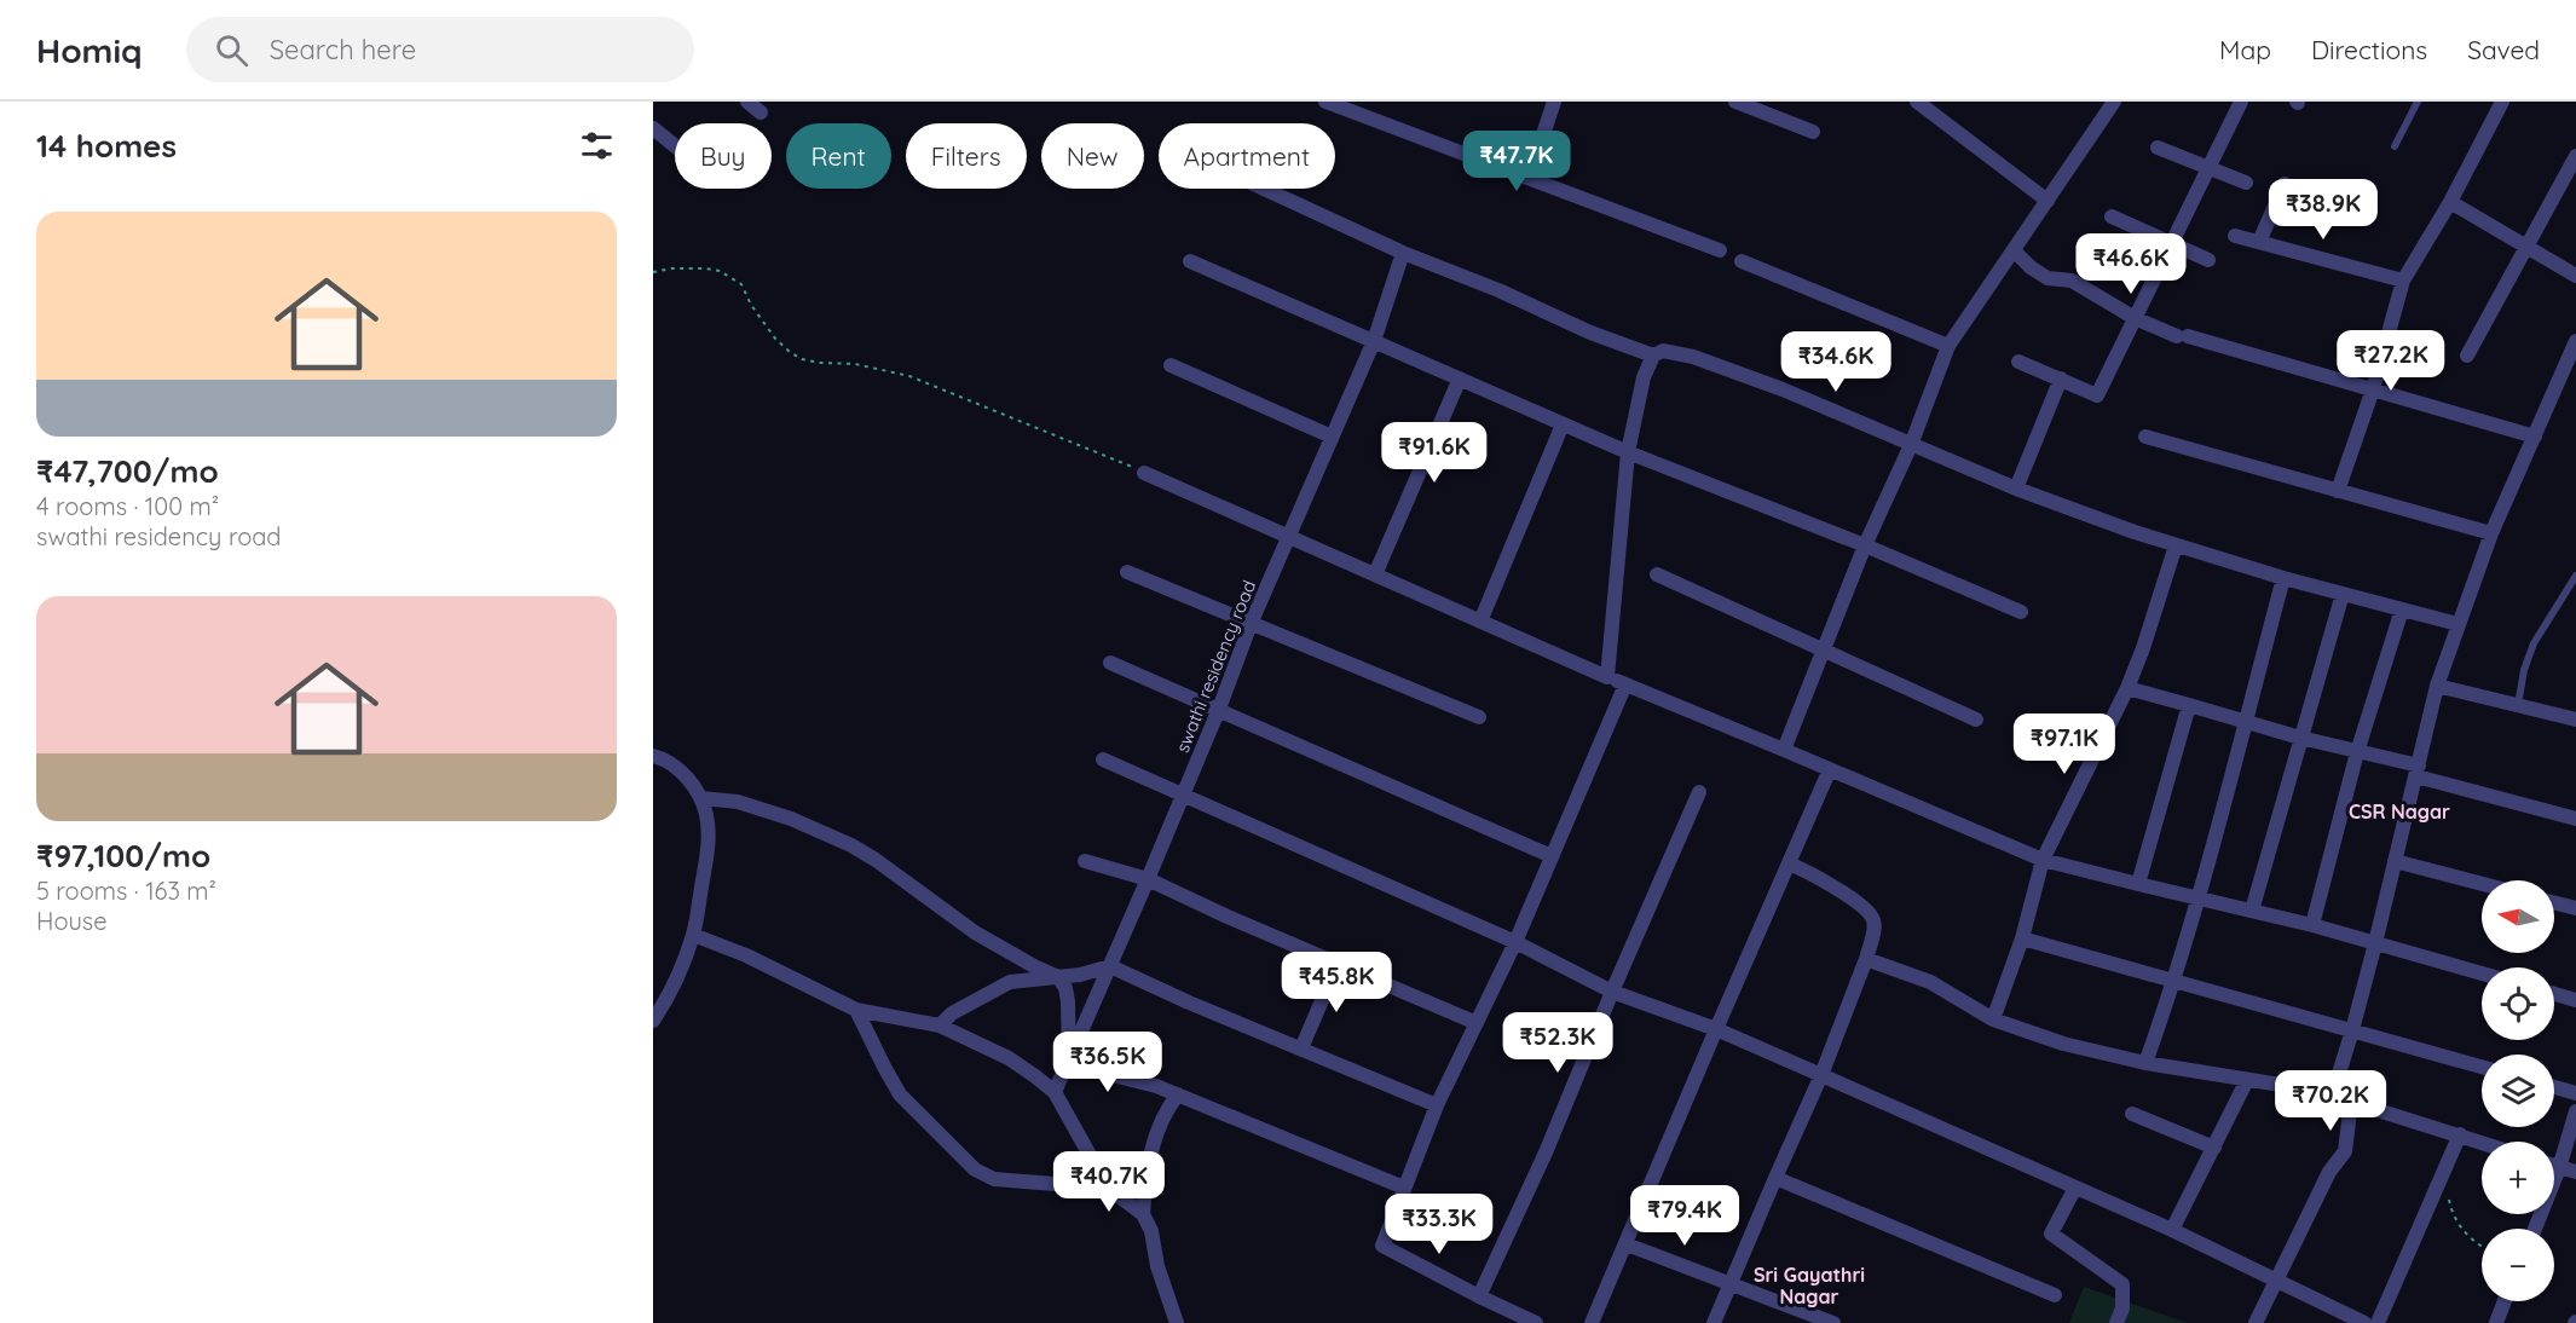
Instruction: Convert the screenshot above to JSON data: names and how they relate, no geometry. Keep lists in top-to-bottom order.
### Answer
{
  "streets": {
    "street": ["swathi residency road"]
  },
  "districts": ["CSR Nagar", "Sri Gayathri Nagar"],
  "north": "left",
  "page": {
    "header": "Homiq",
    "search": "Search here",
    "nav": ["Map", "Directions", "Saved"],
    "heading": "14 homes",
    "chip": [
      "Buy",
      "Rent",
      "Filters",
      "New",
      "Apartment"
    ],
    "price": [
      "₹47.7K",
      "₹38.9K",
      "₹46.6K",
      "₹27.2K",
      "₹34.6K",
      "₹91.6K",
      "₹97.1K",
      "₹45.8K",
      "₹52.3K",
      "₹36.5K",
      "₹70.2K",
      "₹40.7K",
      "₹79.4K",
      "₹33.3K"
    ],
    "list": [
      {
        "name": "₹47,700/mo",
        "note": "4 rooms · 100 m² · swathi residency road"
      },
      {
        "name": "₹97,100/mo",
        "note": "5 rooms · 163 m² · House"
      }
    ],
    "map_buttons": ["+", "−"]
  }
}
